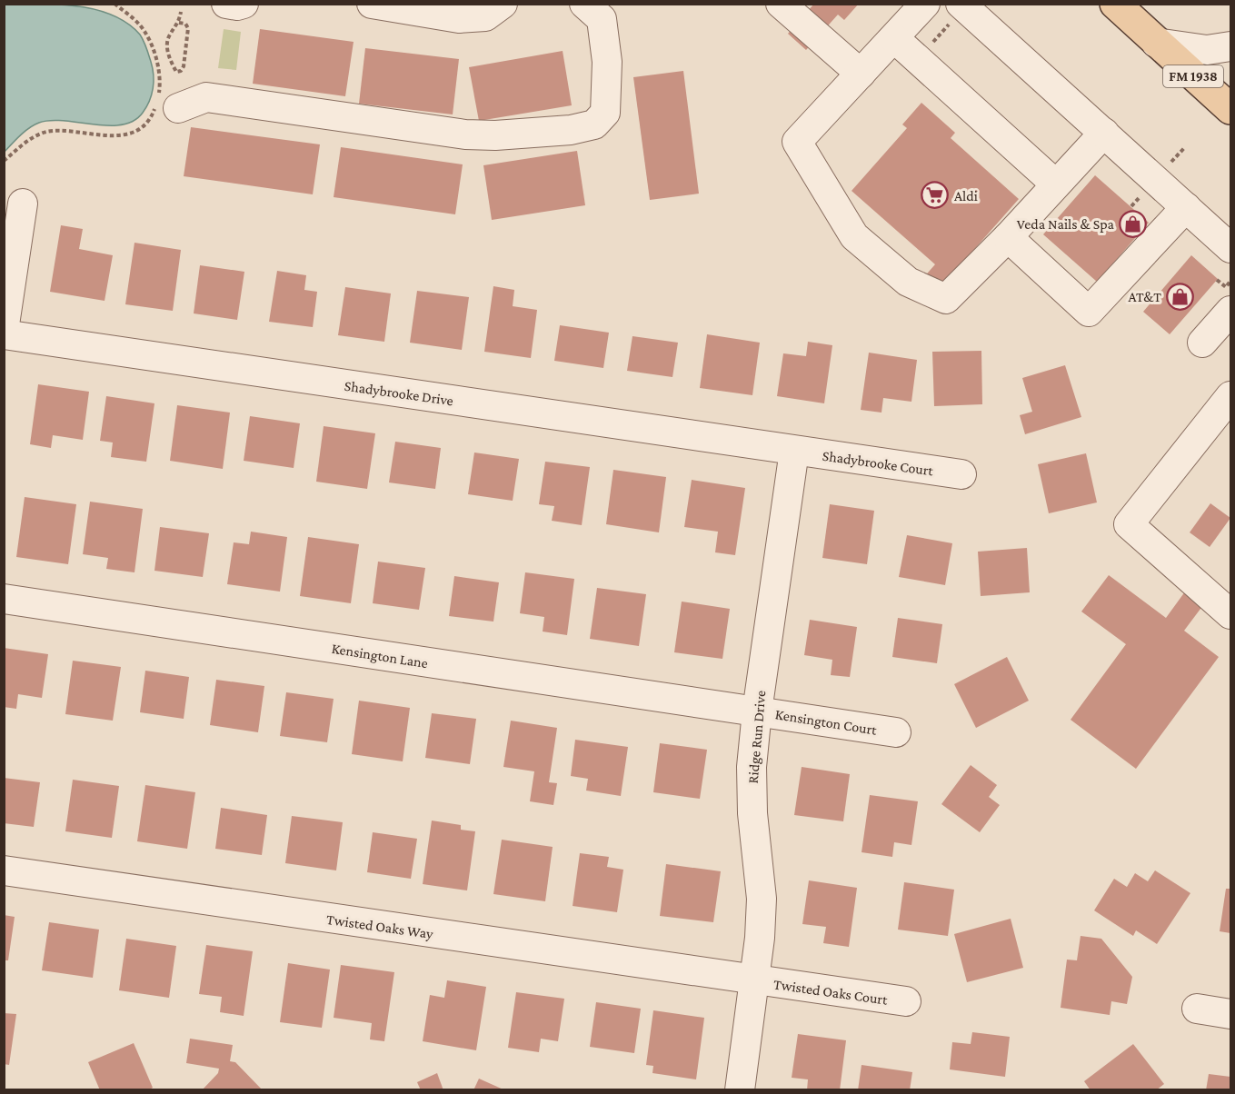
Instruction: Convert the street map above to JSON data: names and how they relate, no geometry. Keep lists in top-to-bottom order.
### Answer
{
  "streets": {
    "main road": ["FM 1938"],
    "street": [
      "Shadybrooke Drive",
      "Shadybrooke Court",
      "Kensington Lane",
      "Kensington Court",
      "Ridge Run Drive",
      "Twisted Oaks Way",
      "Twisted Oaks Court"
    ]
  },
  "crossings": [
    ["Shadybrooke Drive", "Shadybrooke Court"],
    ["Shadybrooke Drive", "Ridge Run Drive"],
    ["Shadybrooke Court", "Ridge Run Drive"],
    ["Kensington Lane", "Kensington Court"],
    ["Kensington Lane", "Ridge Run Drive"],
    ["Kensington Court", "Ridge Run Drive"],
    ["Ridge Run Drive", "Twisted Oaks Way"],
    ["Ridge Run Drive", "Twisted Oaks Court"],
    ["Twisted Oaks Way", "Twisted Oaks Court"]
  ],
  "places": {
    "supermarket": ["Aldi"],
    "shop": ["Veda Nails & Spa", "AT&T"]
  }
}
